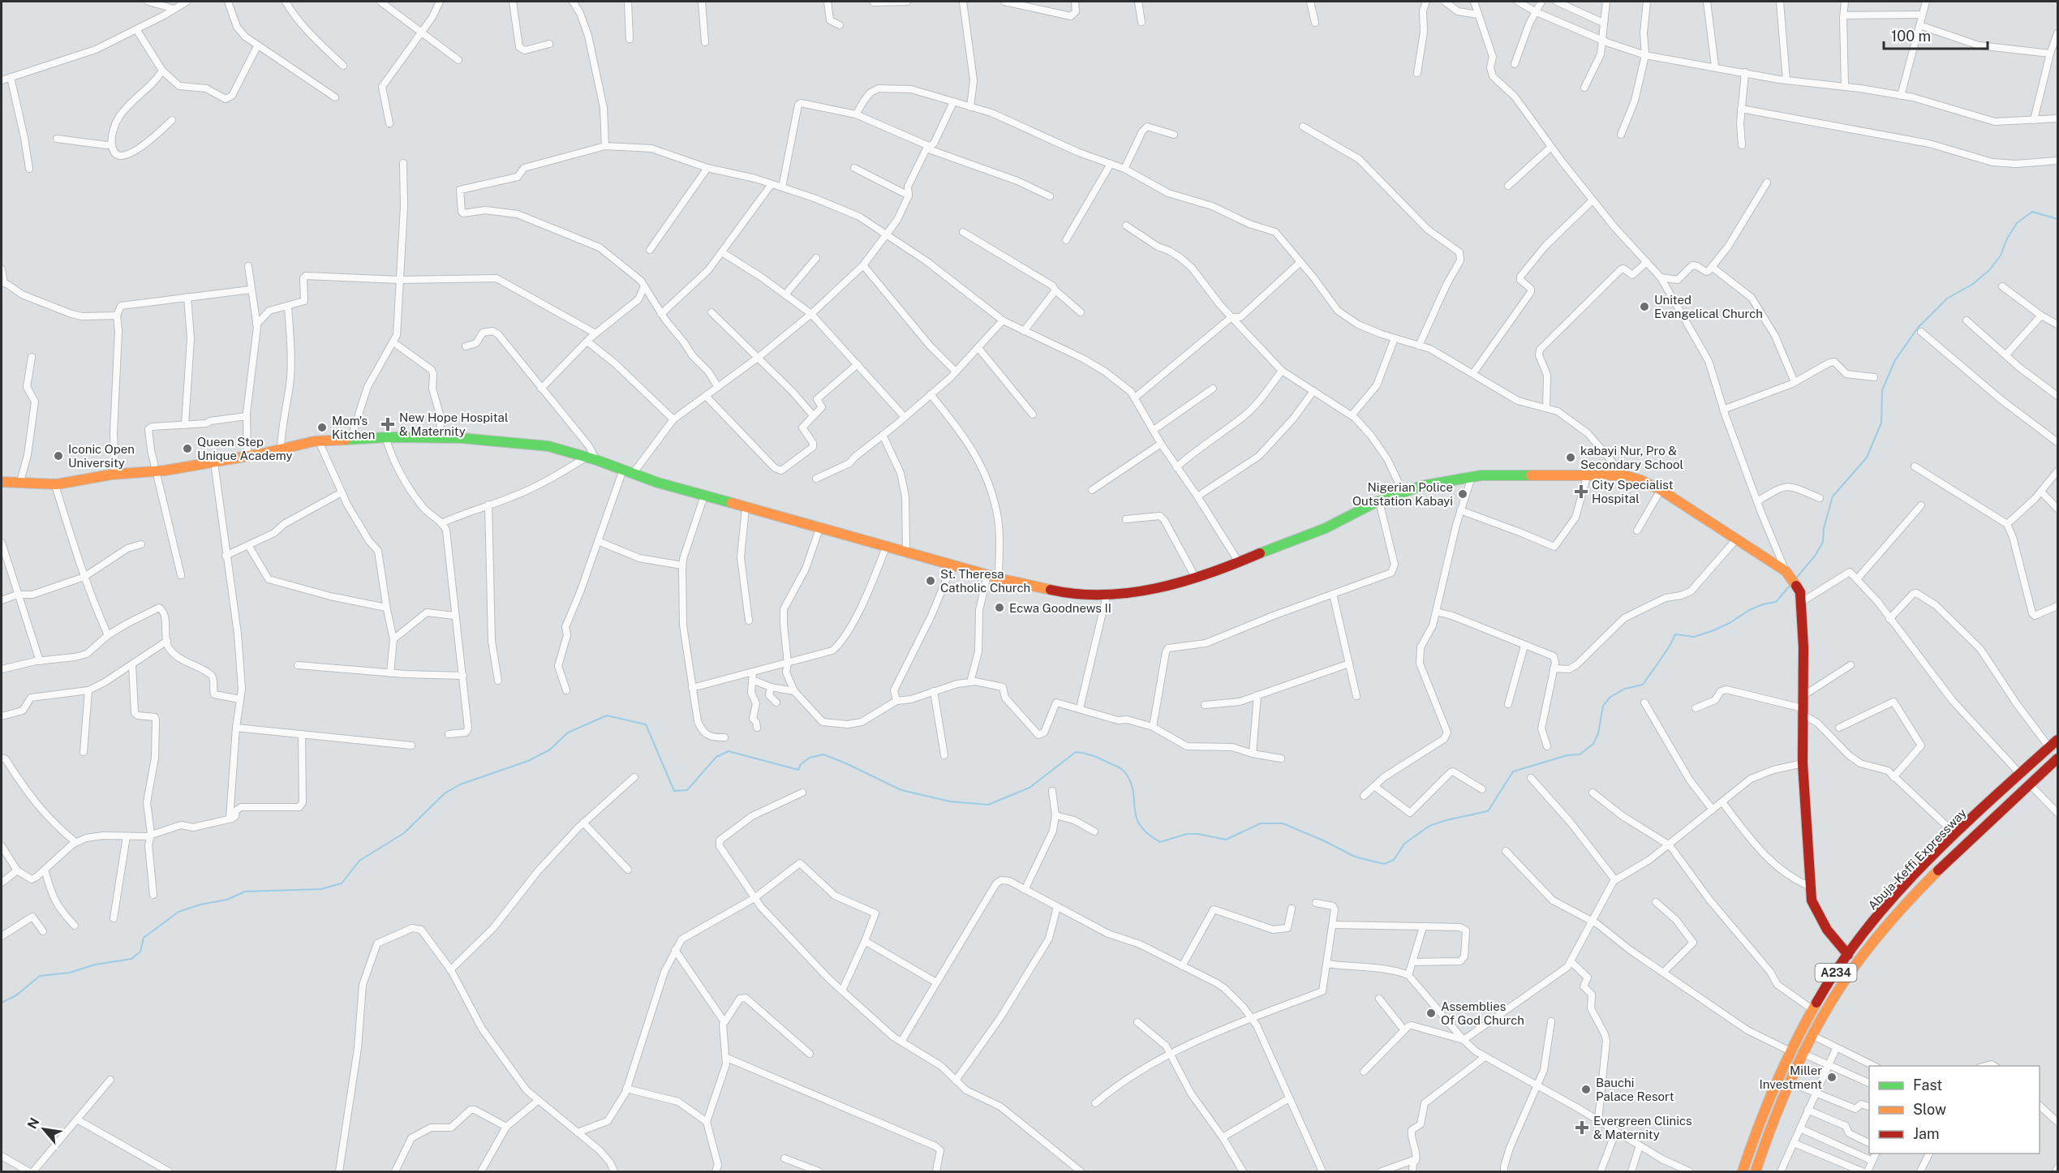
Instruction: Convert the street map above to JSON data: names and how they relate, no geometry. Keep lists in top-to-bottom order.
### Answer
{
  "streets": {
    "main road": ["Abuja-Keffi Expressway", "A234"]
  },
  "places": {
    "other": [
      "United Evangelical Church",
      "Mom's Kitchen",
      "Queen Step Unique Academy",
      "Iconic Open University",
      "kabayi Nur, Pro & Secondary School",
      "Nigerian Police Outstation Kabayi",
      "St. Theresa Catholic Church",
      "Ecwa Goodnews II",
      "Assemblies Of God Church",
      "Miller Investment",
      "Bauchi Palace Resort"
    ],
    "health": ["New Hope Hospital & Maternity", "City Specialist Hospital", "Evergreen Clinics & Maternity"]
  },
  "legend": ["Fast", "Slow", "Jam"],
  "scale_bar": "100 m",
  "north": "top left"
}
